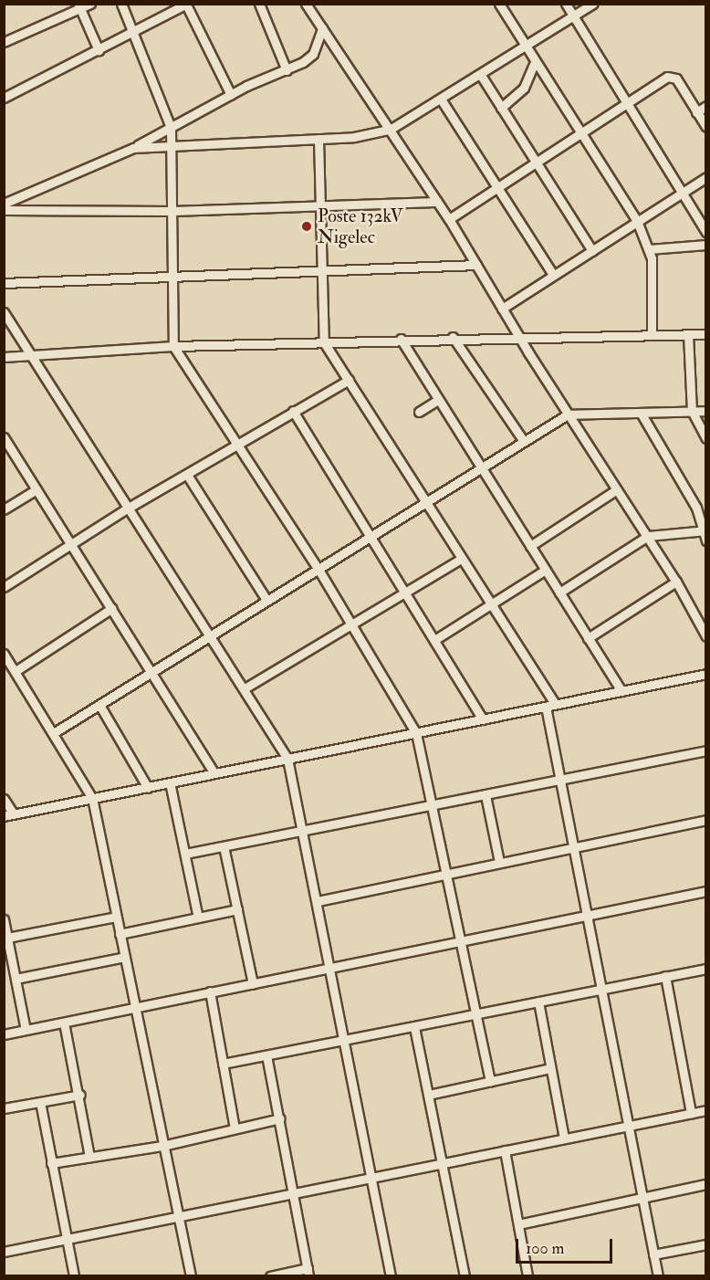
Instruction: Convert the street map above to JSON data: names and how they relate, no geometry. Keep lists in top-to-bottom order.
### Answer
{
  "places": ["Poste 132kV Nigelec"],
  "scale_bar": "100 m"
}
